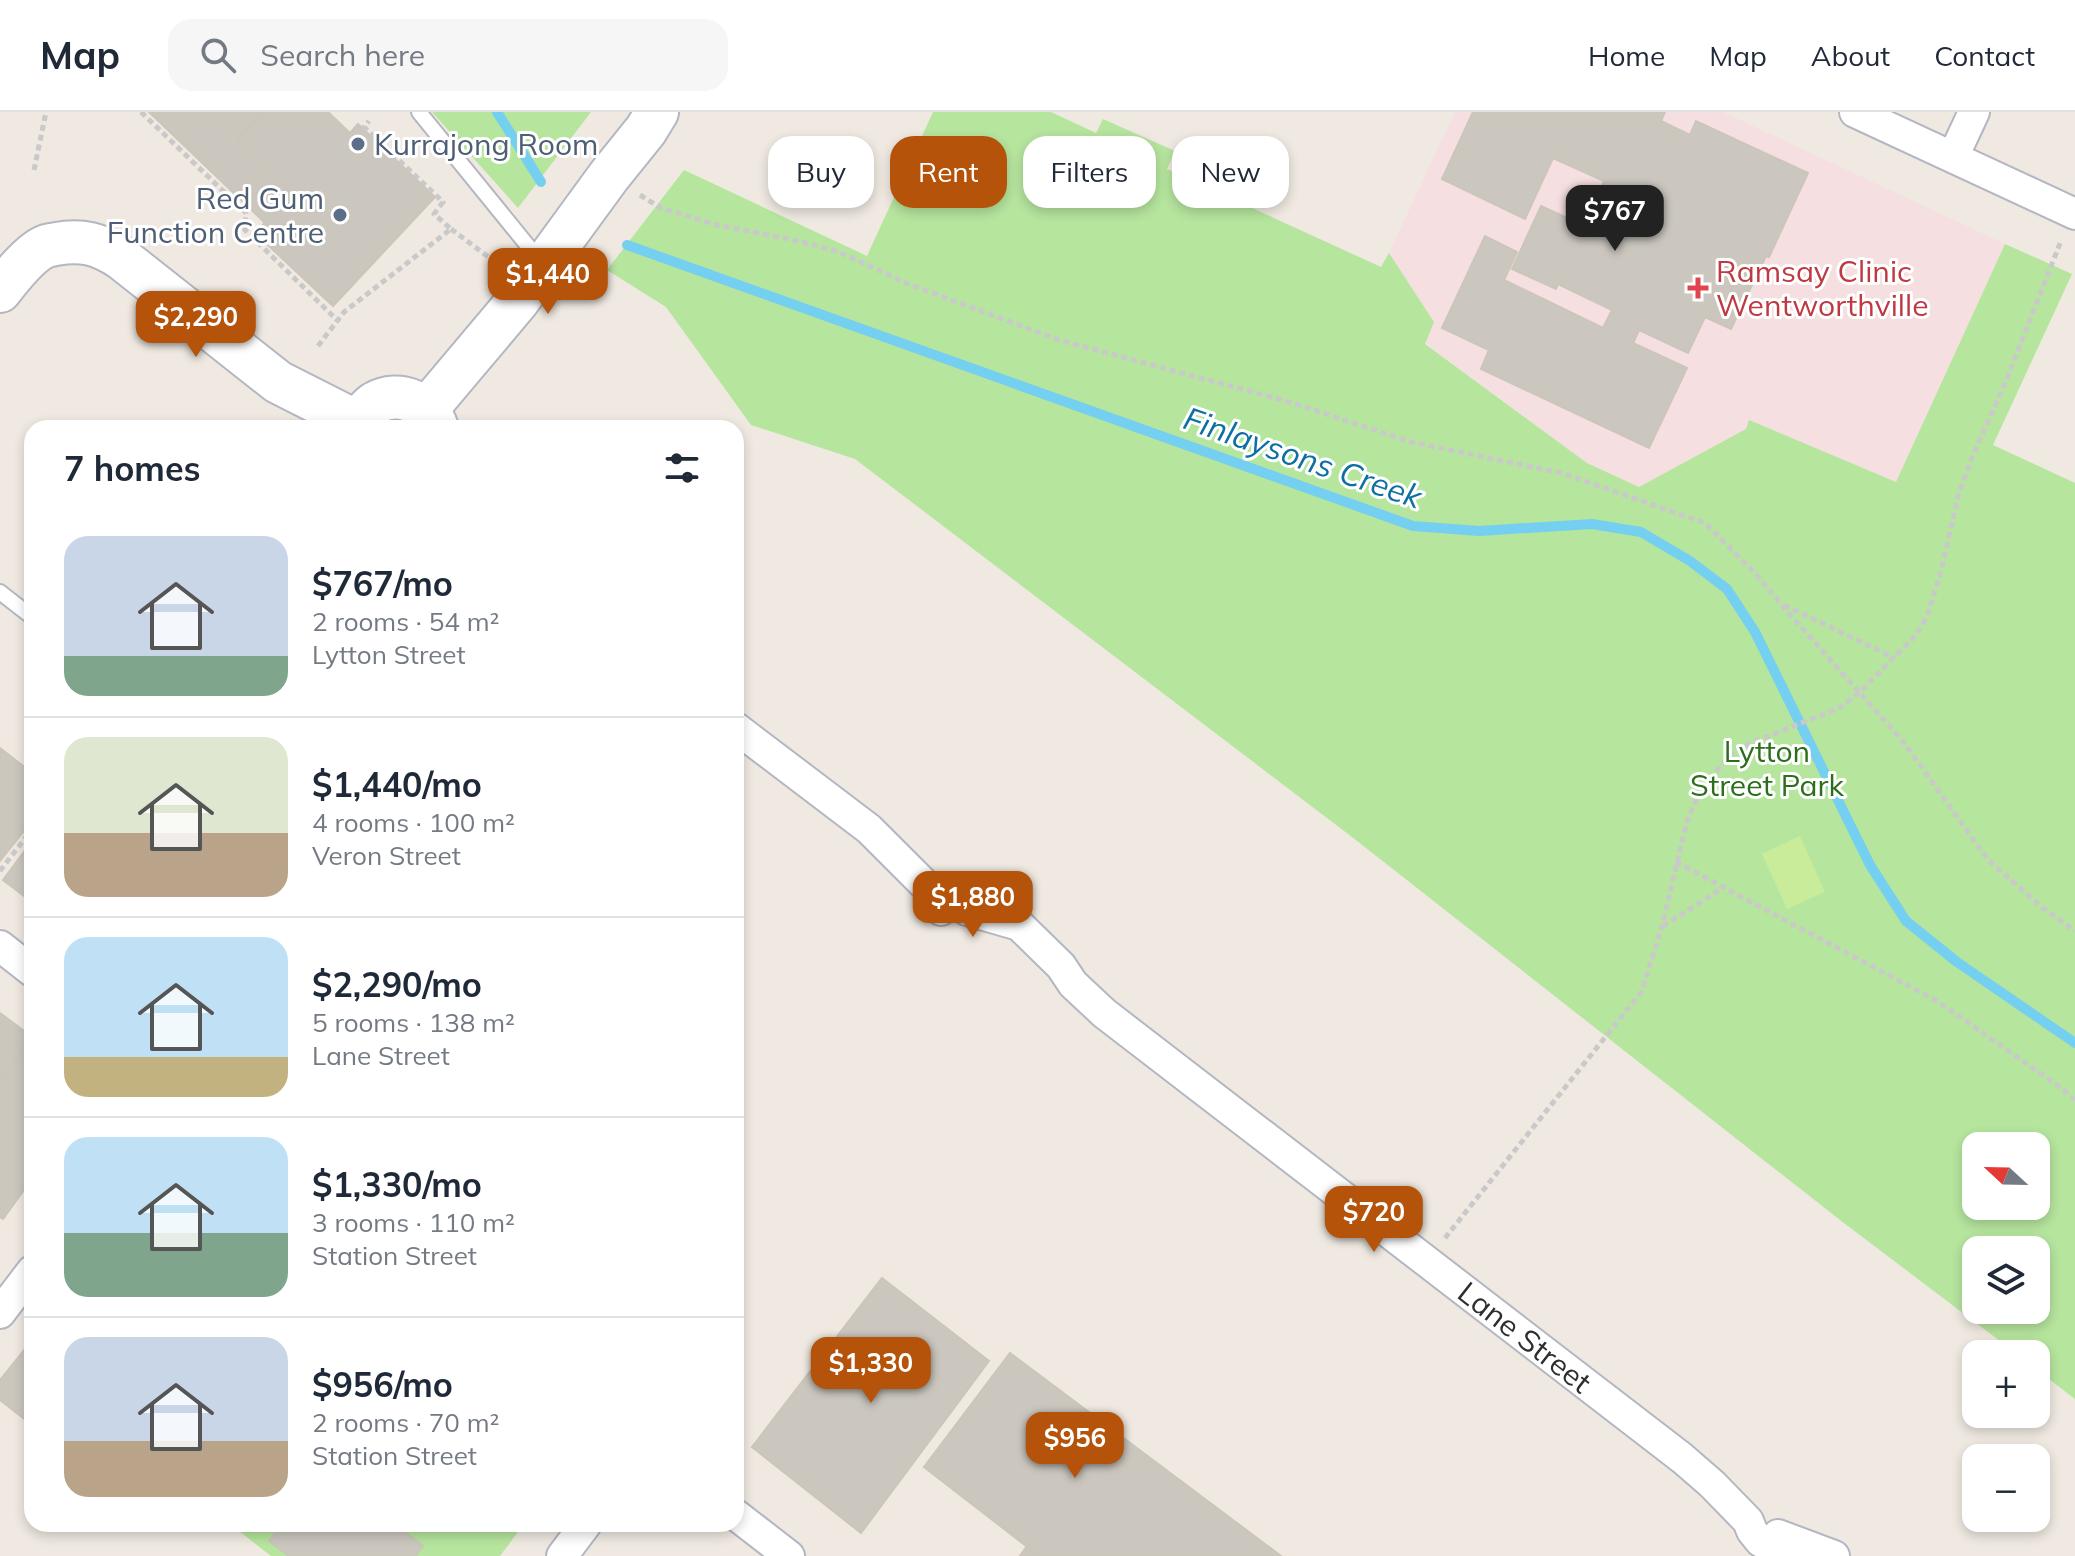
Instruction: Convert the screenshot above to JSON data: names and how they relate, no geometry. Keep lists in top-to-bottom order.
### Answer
{
  "streets": {
    "street": ["Lane Street"]
  },
  "water": ["Finlaysons Creek"],
  "parks": ["Lytton Street Park"],
  "places": {
    "other": ["Kurrajong Room", "Red Gum Function Centre"],
    "health": ["Ramsay Clinic Wentworthville"]
  },
  "north": "left",
  "page": {
    "header": "Map",
    "search": "Search here",
    "nav": [
      "Home",
      "Map",
      "About",
      "Contact"
    ],
    "chip": [
      "Buy",
      "Rent",
      "Filters",
      "New"
    ],
    "price": [
      "$767",
      "$1,440",
      "$2,290",
      "$1,880",
      "$720",
      "$1,330",
      "$956"
    ],
    "heading": "7 homes",
    "list": [
      {
        "name": "$767/mo",
        "note": "2 rooms · 54 m² · Lytton Street"
      },
      {
        "name": "$1,440/mo",
        "note": "4 rooms · 100 m² · Veron Street"
      },
      {
        "name": "$2,290/mo",
        "note": "5 rooms · 138 m² · Lane Street"
      },
      {
        "name": "$1,330/mo",
        "note": "3 rooms · 110 m² · Station Street"
      },
      {
        "name": "$956/mo",
        "note": "2 rooms · 70 m² · Station Street"
      }
    ],
    "map_buttons": ["+", "−"]
  }
}
